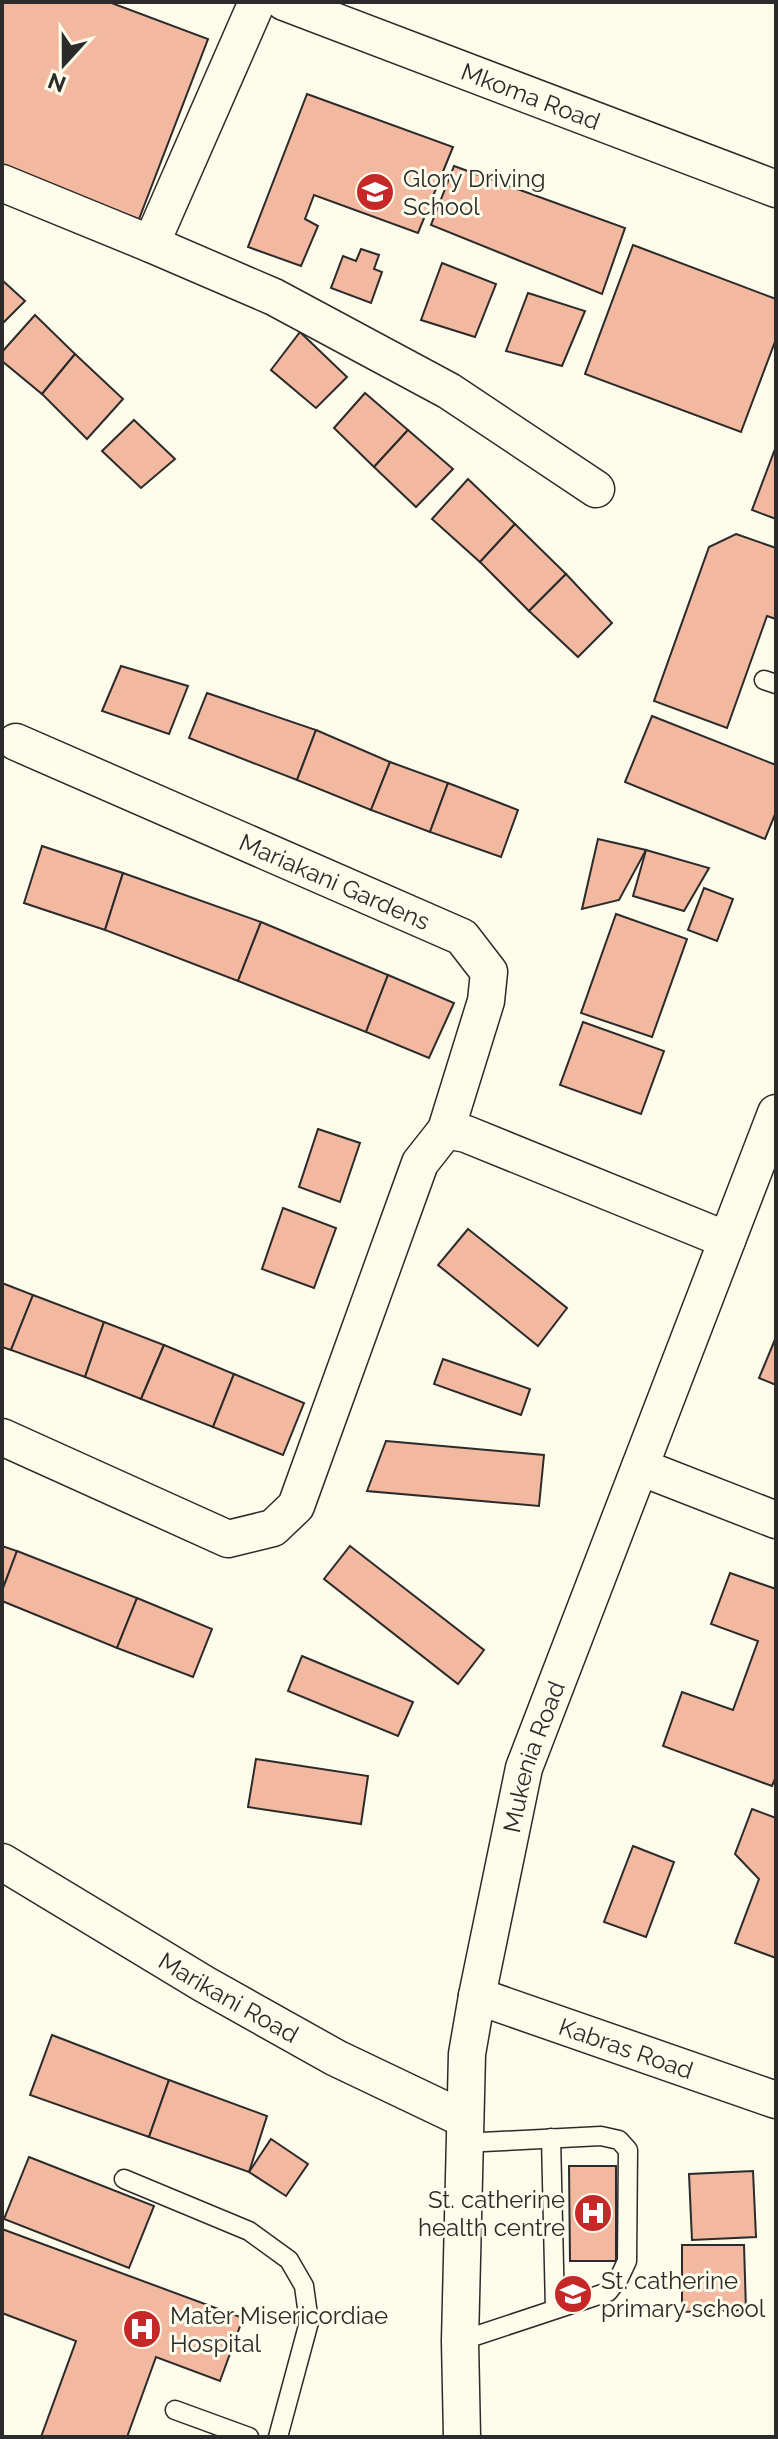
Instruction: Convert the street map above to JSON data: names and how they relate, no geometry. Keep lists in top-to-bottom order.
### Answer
{
  "streets": {
    "street": [
      "Mkoma Road",
      "Mariakani Gardens",
      "Mukenia Road",
      "Marikani Road",
      "Kabras Road"
    ]
  },
  "crossings": [
    ["Mukenia Road", "Marikani Road"],
    ["Mukenia Road", "Kabras Road"]
  ],
  "places": {
    "school or university": ["Glory Driving School", "St. catherine primary school"],
    "hospital": ["St. catherine health centre", "Mater Misericordiae Hospital"]
  },
  "north": "bottom"
}
